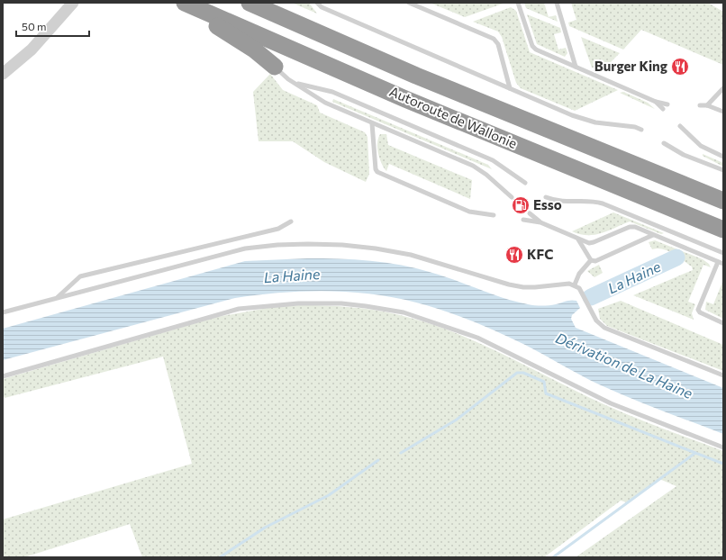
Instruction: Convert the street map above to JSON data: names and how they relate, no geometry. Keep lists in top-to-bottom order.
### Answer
{
  "streets": {
    "highway": ["Autoroute de Wallonie"]
  },
  "water": ["La Haine", "Dérivation de La Haine"],
  "places": {
    "restaurant": ["Burger King", "KFC"],
    "fuel station": ["Esso"]
  },
  "scale_bar": "50 m"
}
